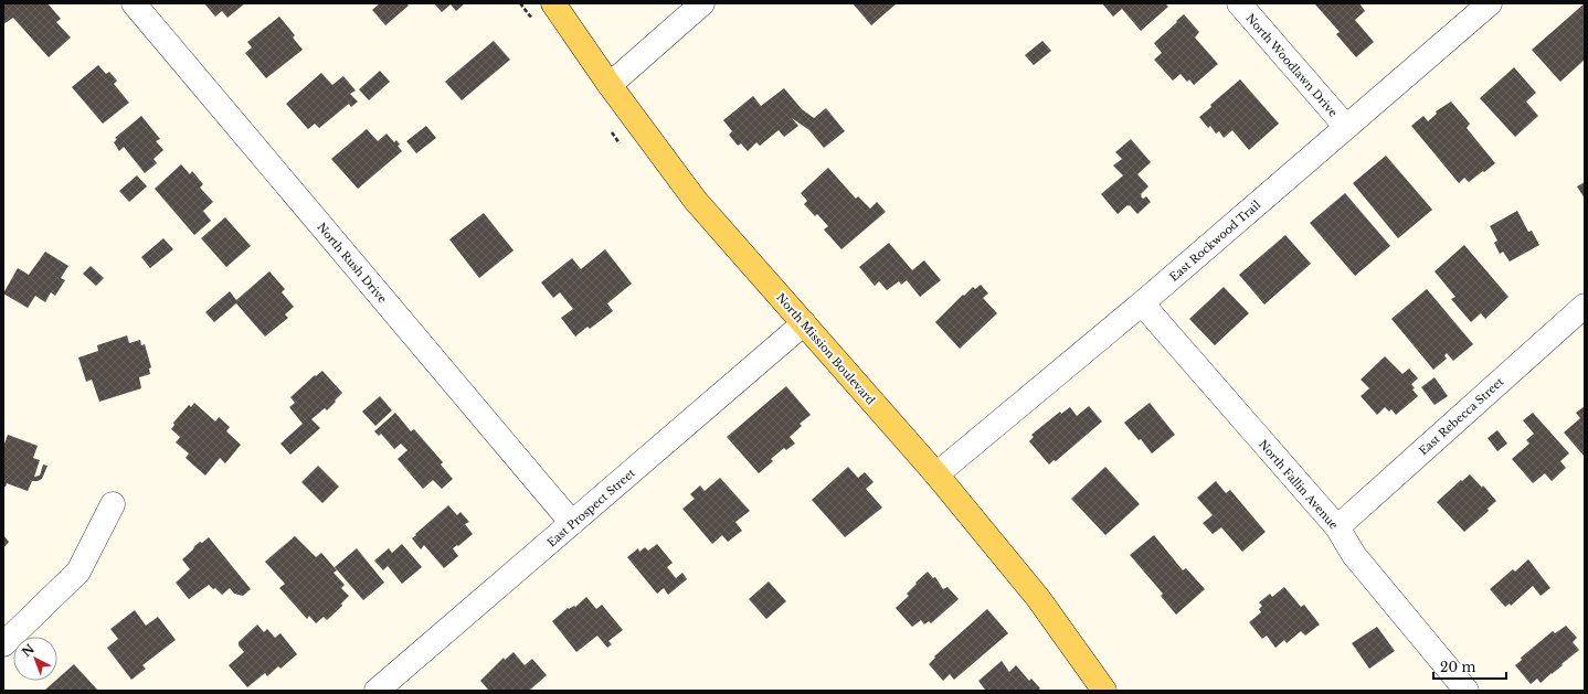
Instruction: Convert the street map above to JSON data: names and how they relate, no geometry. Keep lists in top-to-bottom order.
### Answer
{
  "streets": {
    "main road": ["North Mission Boulevard"],
    "street": [
      "North Woodlawn Drive",
      "East Rockwood Trail",
      "North Rush Drive",
      "East Rebecca Street",
      "North Fallin Avenue",
      "East Prospect Street"
    ]
  },
  "crossings": [
    ["North Woodlawn Drive", "East Rockwood Trail"],
    ["East Rockwood Trail", "North Mission Boulevard"],
    ["East Rockwood Trail", "North Fallin Avenue"],
    ["North Rush Drive", "East Prospect Street"],
    ["North Mission Boulevard", "East Prospect Street"],
    ["East Rebecca Street", "North Fallin Avenue"]
  ],
  "scale_bar": "20 m",
  "north": "top left"
}
